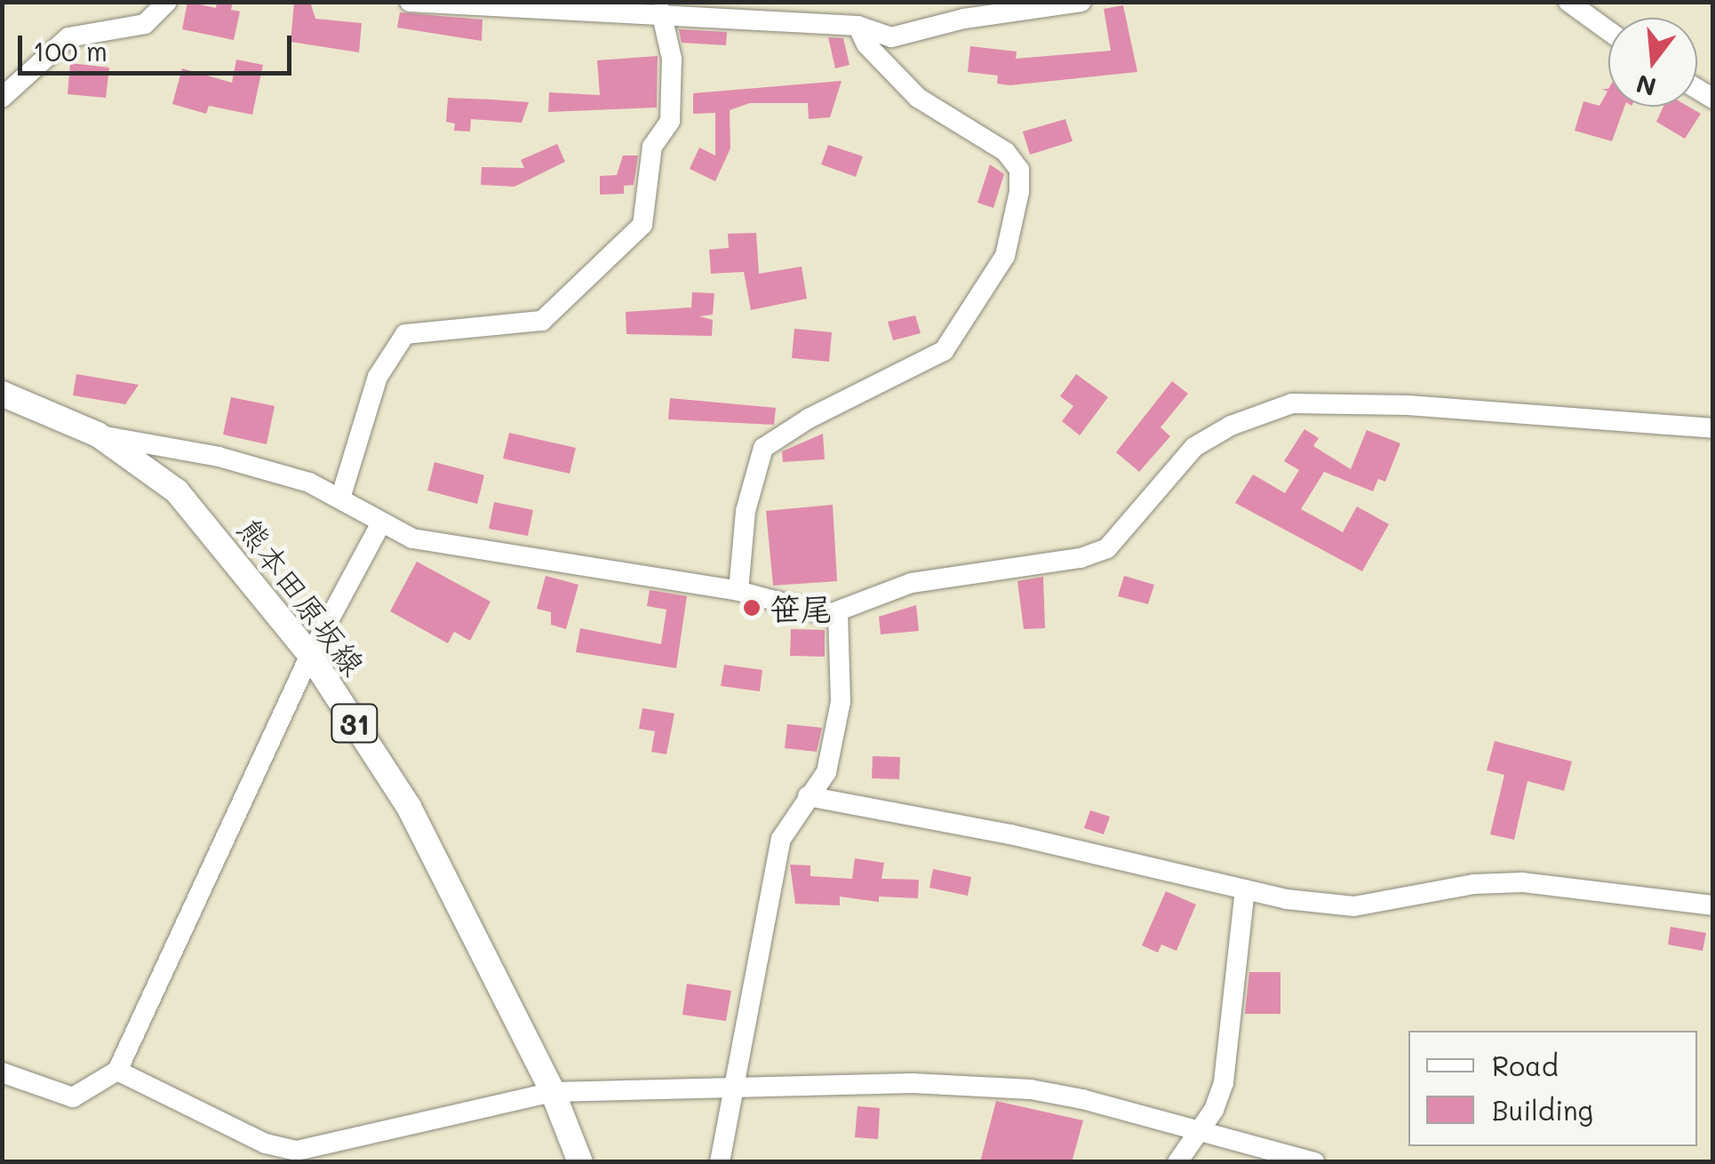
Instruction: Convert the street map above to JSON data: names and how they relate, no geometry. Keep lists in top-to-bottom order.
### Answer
{
  "streets": {
    "main road": ["熊本田原坂線", "31"]
  },
  "places": ["笹尾"],
  "legend": ["Road", "Building"],
  "scale_bar": "100 m",
  "north": "bottom"
}
